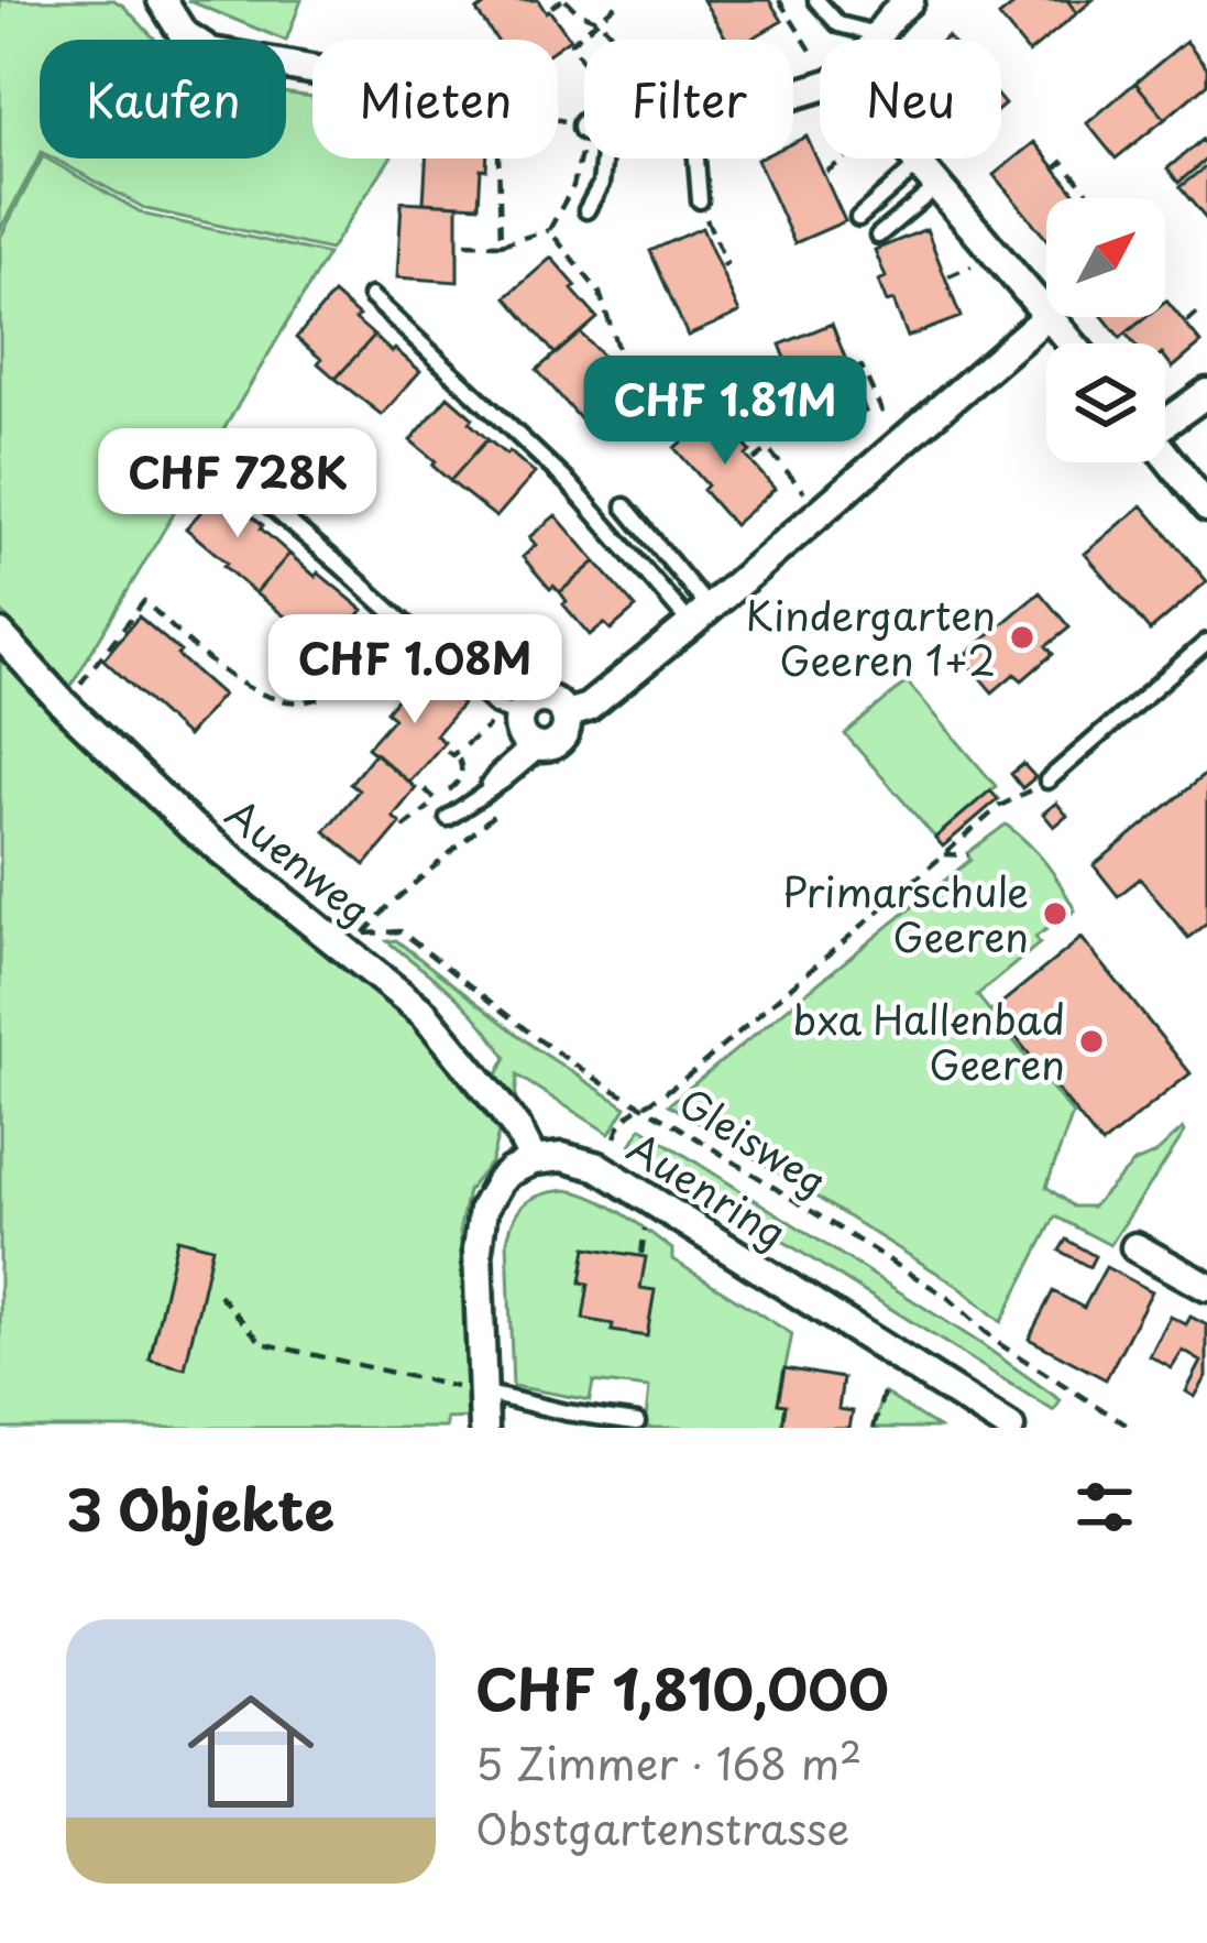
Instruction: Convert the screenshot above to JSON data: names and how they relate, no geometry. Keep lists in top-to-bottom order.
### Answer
{
  "streets": {
    "street": ["Auenweg", "Auenring"],
    "path": ["Gleisweg"]
  },
  "crossings": [
    ["Auenweg", "Gleisweg"],
    ["Auenweg", "Auenring"]
  ],
  "places": ["Kindergarten Geeren 1+2", "Primarschule Geeren", "bxa Hallenbad Geeren"],
  "north": "top right",
  "page": {
    "chip": [
      "Kaufen",
      "Mieten",
      "Filter",
      "Neu"
    ],
    "price": ["CHF 1.81M", "CHF 728K", "CHF 1.08M"],
    "heading": "3 Objekte",
    "list": [
      {
        "name": "CHF 1,810,000",
        "note": "5 Zimmer · 168 m² · Obstgartenstrasse"
      }
    ]
  }
}
